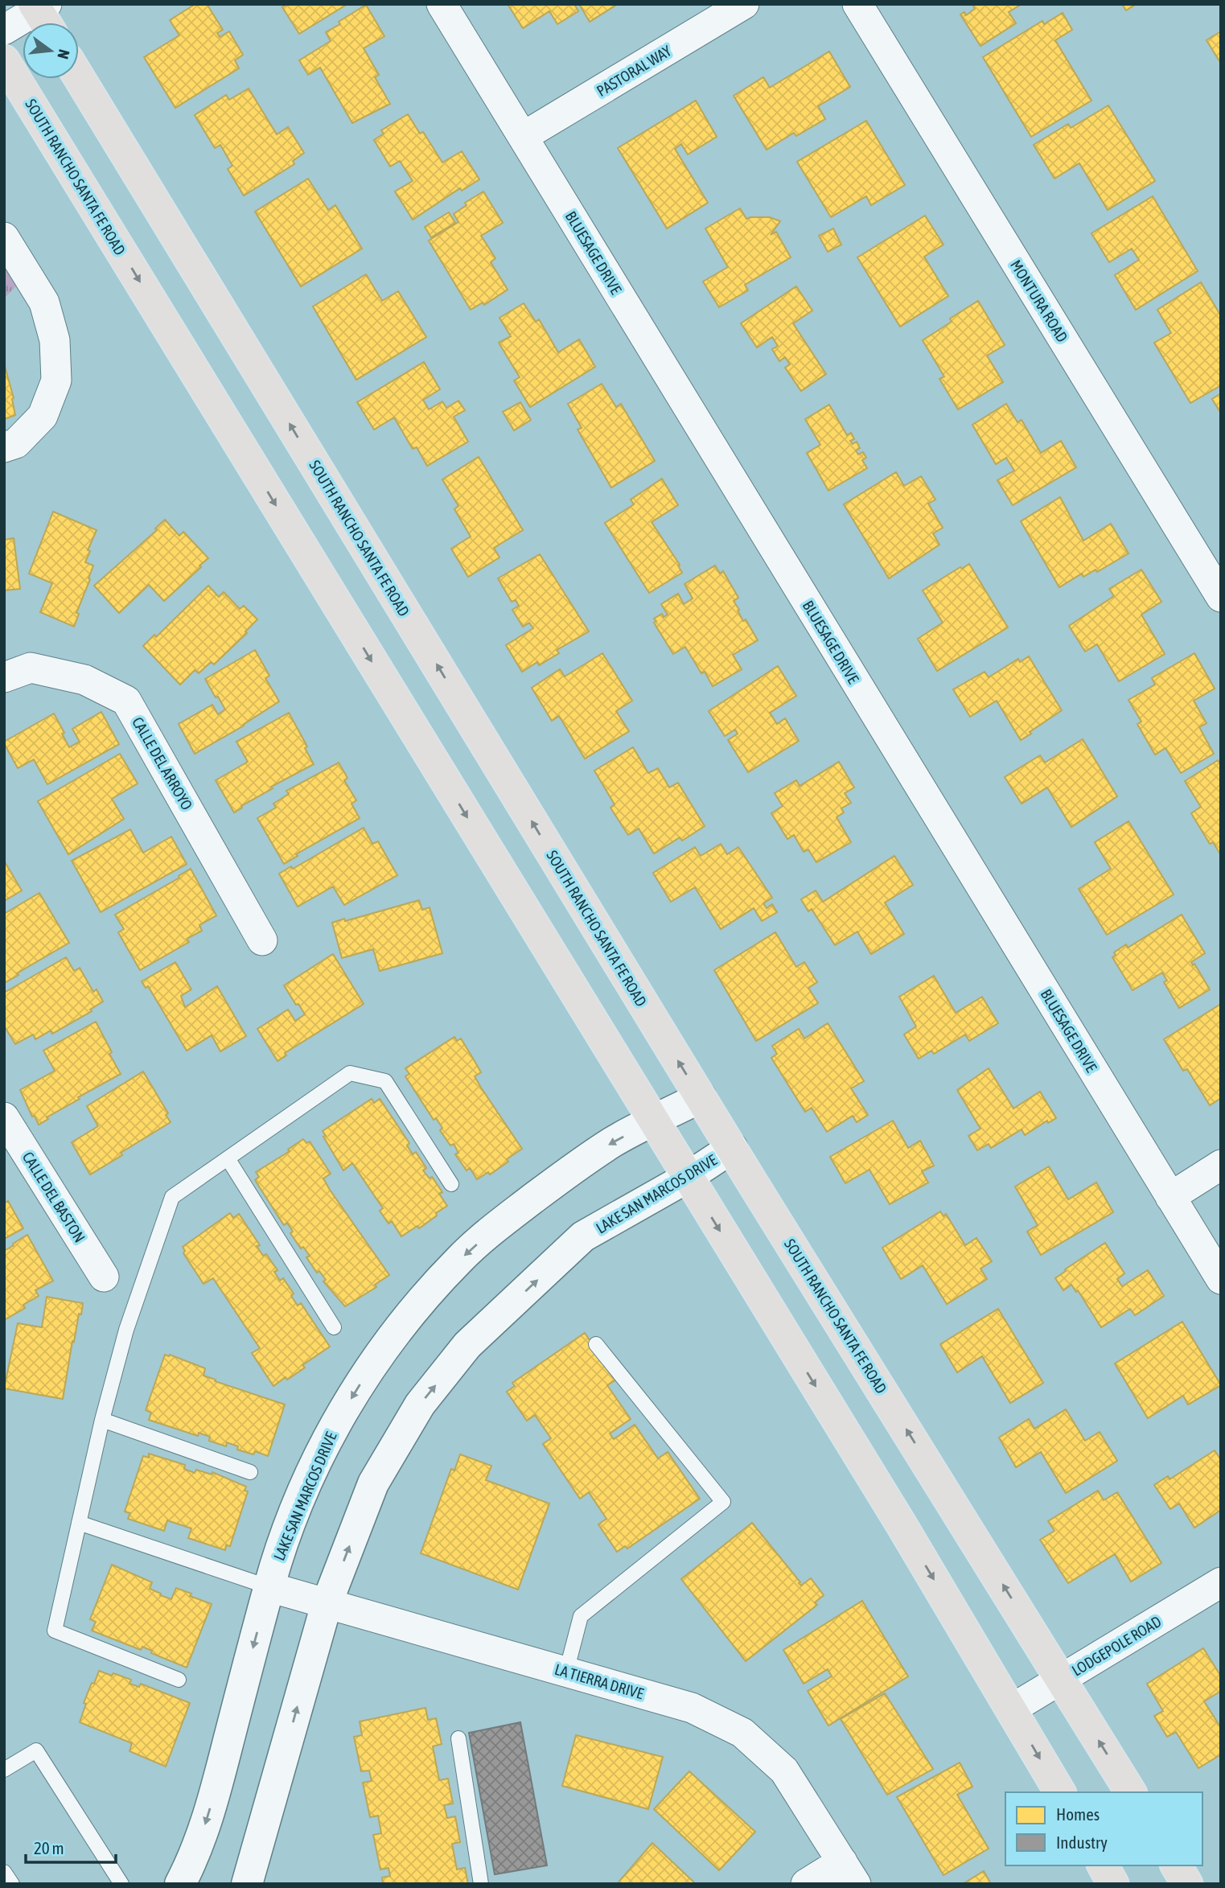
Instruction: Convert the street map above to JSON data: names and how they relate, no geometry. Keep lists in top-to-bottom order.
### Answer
{
  "streets": {
    "main road": ["SOUTH RANCHO SANTA FE ROAD"],
    "street": [
      "PASTORAL WAY",
      "BLUESAGE DRIVE",
      "MONTURA ROAD",
      "CALLE DEL ARROYO",
      "LAKE SAN MARCOS DRIVE",
      "CALLE DEL BASTON",
      "LODGEPOLE ROAD",
      "LA TIERRA DRIVE"
    ]
  },
  "crossings": [
    ["PASTORAL WAY", "BLUESAGE DRIVE"],
    ["SOUTH RANCHO SANTA FE ROAD", "LAKE SAN MARCOS DRIVE"],
    ["SOUTH RANCHO SANTA FE ROAD", "LODGEPOLE ROAD"],
    ["LAKE SAN MARCOS DRIVE", "LA TIERRA DRIVE"]
  ],
  "legend": ["Homes", "Industry"],
  "scale_bar": "20 m",
  "north": "right"
}
